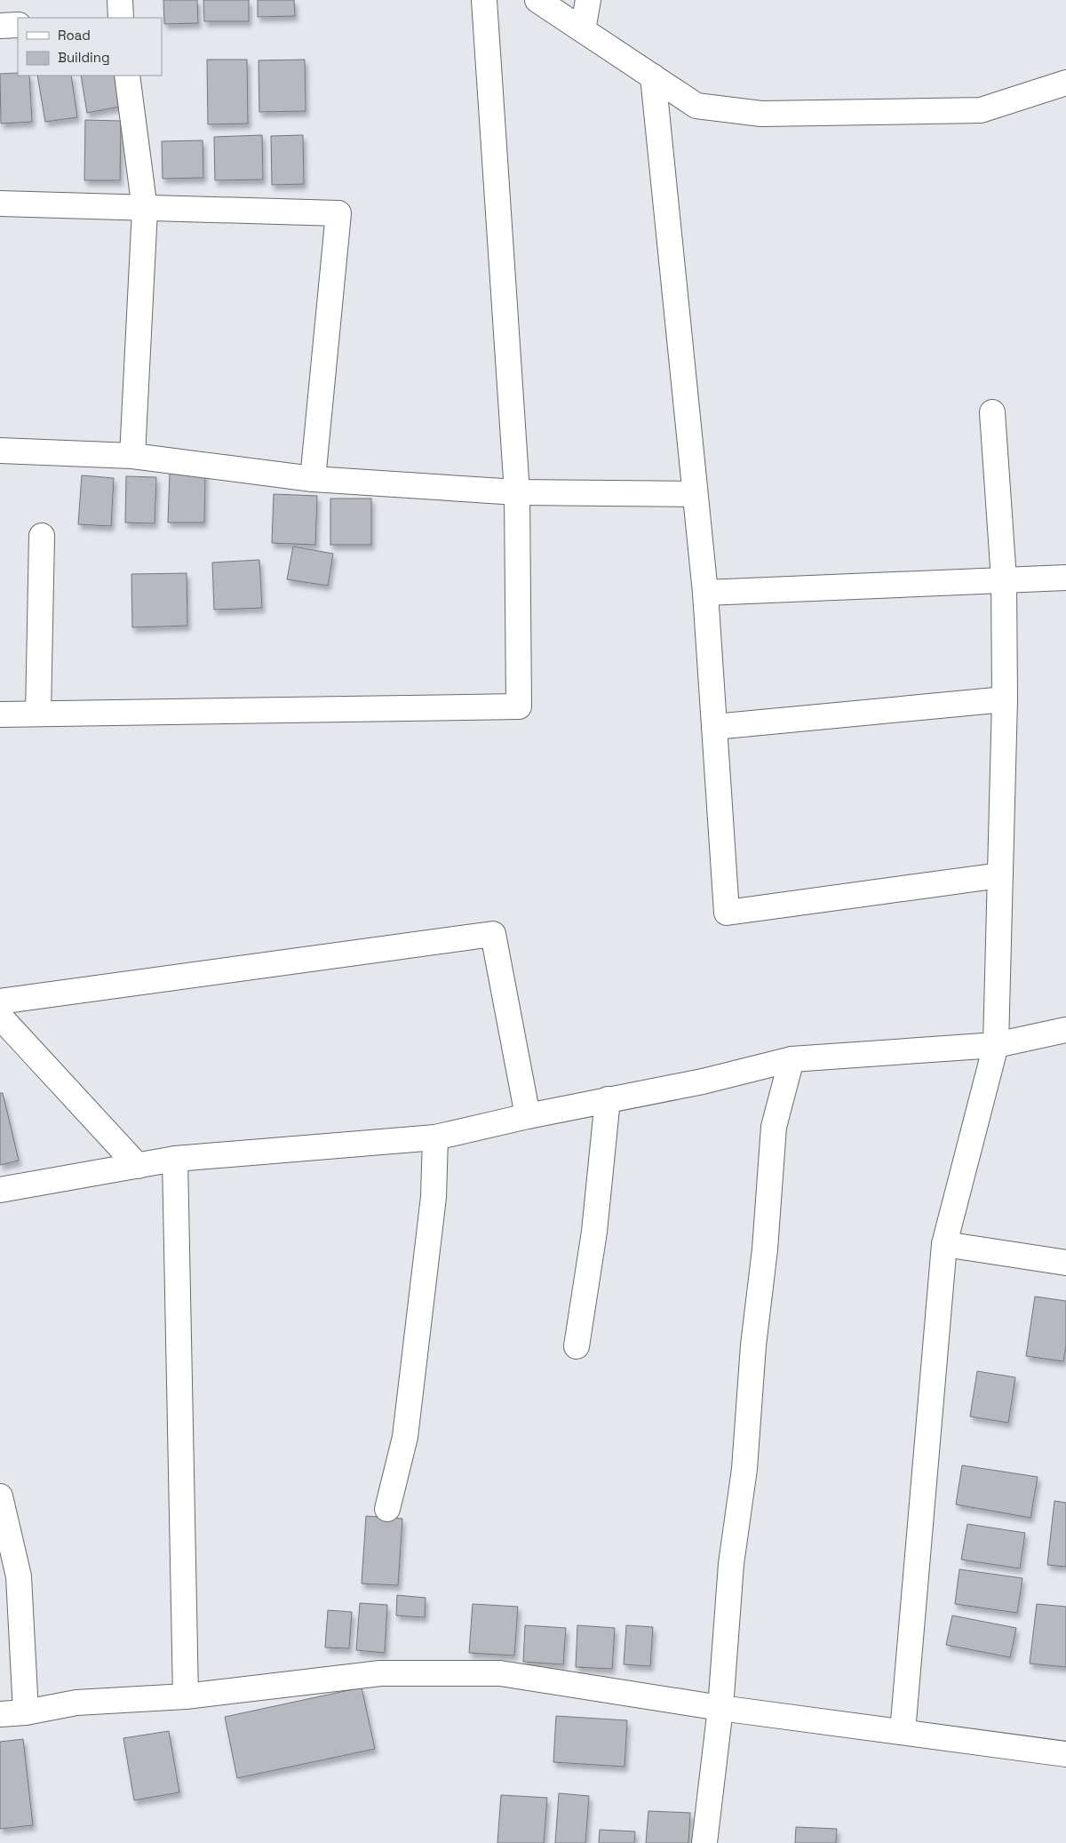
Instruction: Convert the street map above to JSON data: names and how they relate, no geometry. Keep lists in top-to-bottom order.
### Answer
{
  "legend": ["Road", "Building"]
}
